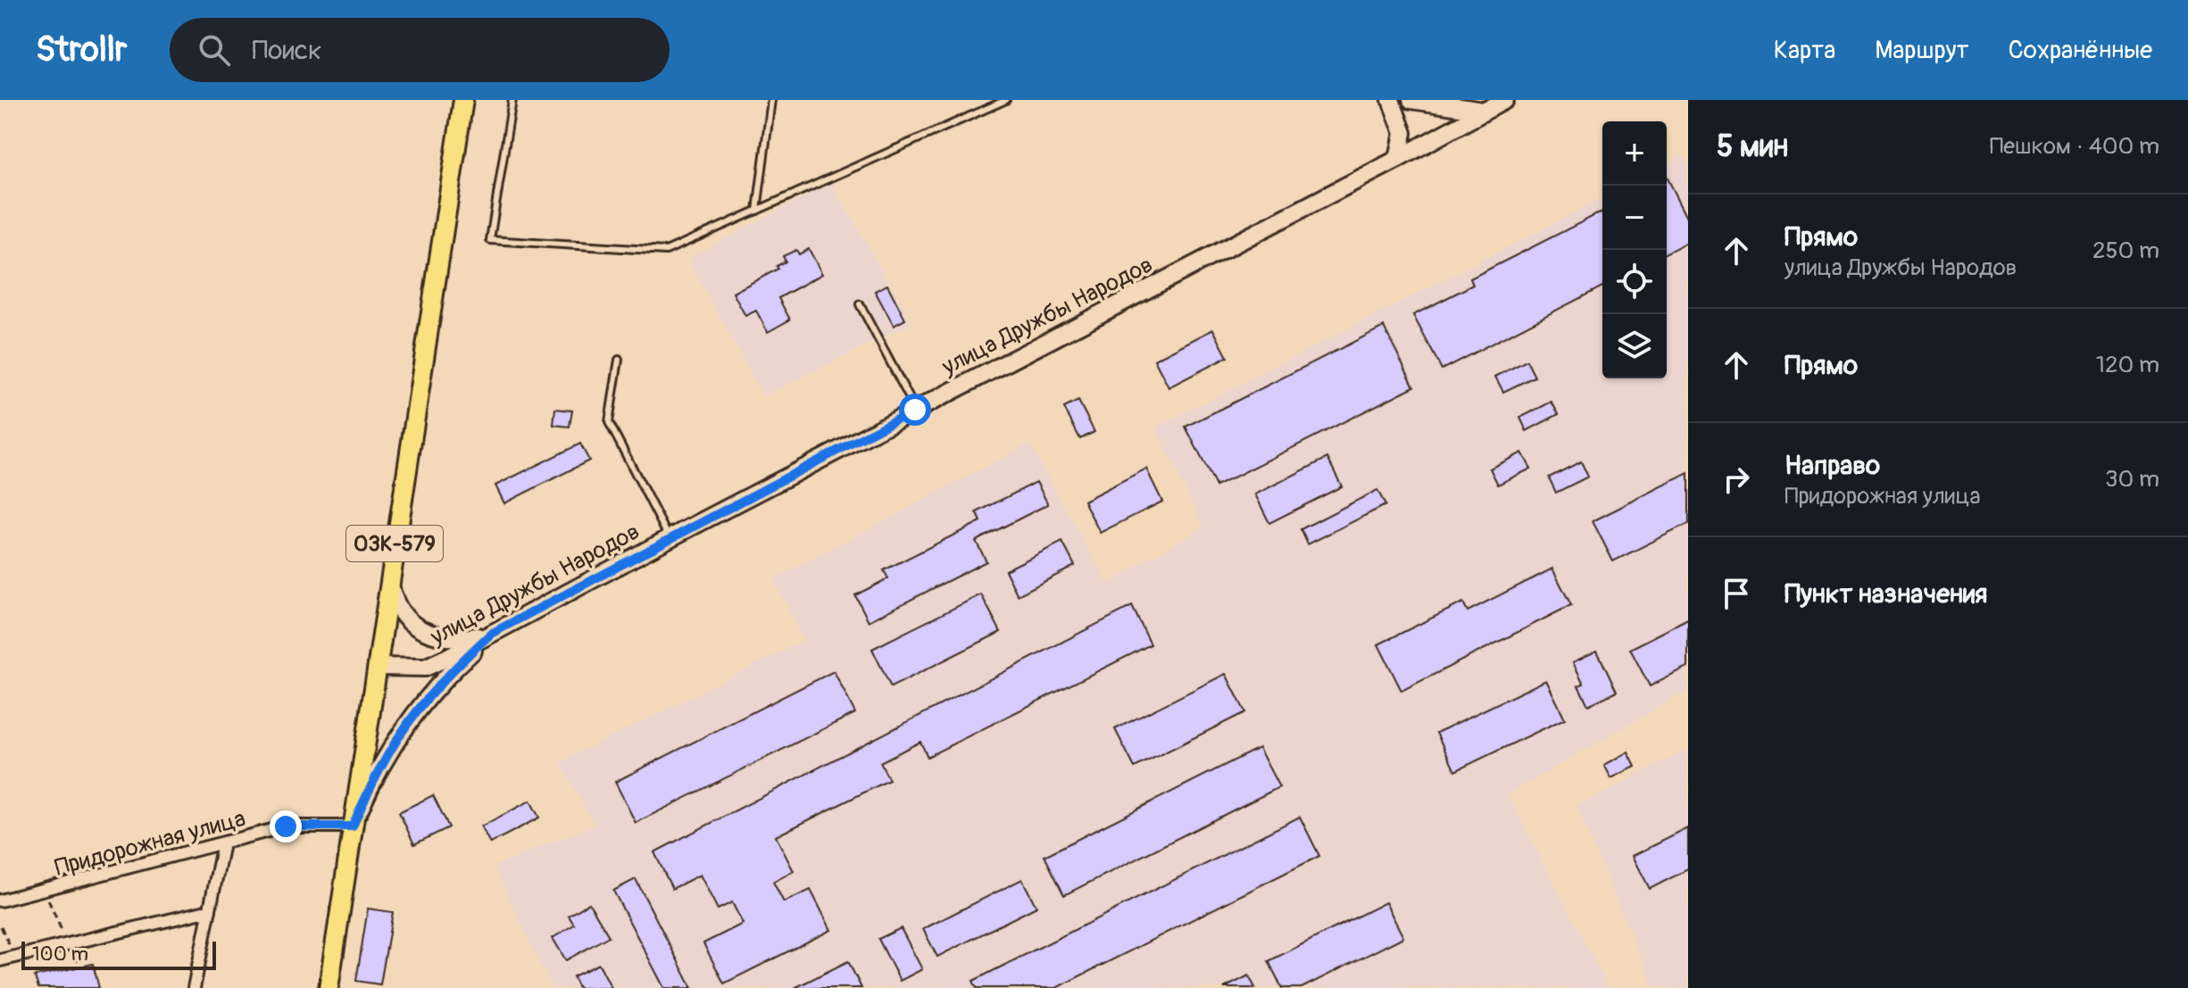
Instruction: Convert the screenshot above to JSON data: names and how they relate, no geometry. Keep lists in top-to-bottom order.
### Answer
{
  "streets": {
    "main road": ["03К-579"],
    "street": ["улица Дружбы Народов", "Придорожная улица"]
  },
  "crossings": [
    ["улица Дружбы Народов", "03К-579"],
    ["03К-579", "Придорожная улица"]
  ],
  "scale_bar": "100 m",
  "page": {
    "header": "Strollr",
    "search": "Поиск",
    "nav": ["Карта", "Маршрут", "Сохранённые"],
    "heading": ["5 мин", "Пешком · 400 m"],
    "map_buttons": ["+", "−"],
    "list": [
      ["Прямо", "улица Дружбы Народов", "250 m"],
      ["Прямо", "120 m"],
      ["Направо", "Придорожная улица", "30 m"],
      "Пункт назначения"
    ],
    "scale": "100 m"
  }
}
